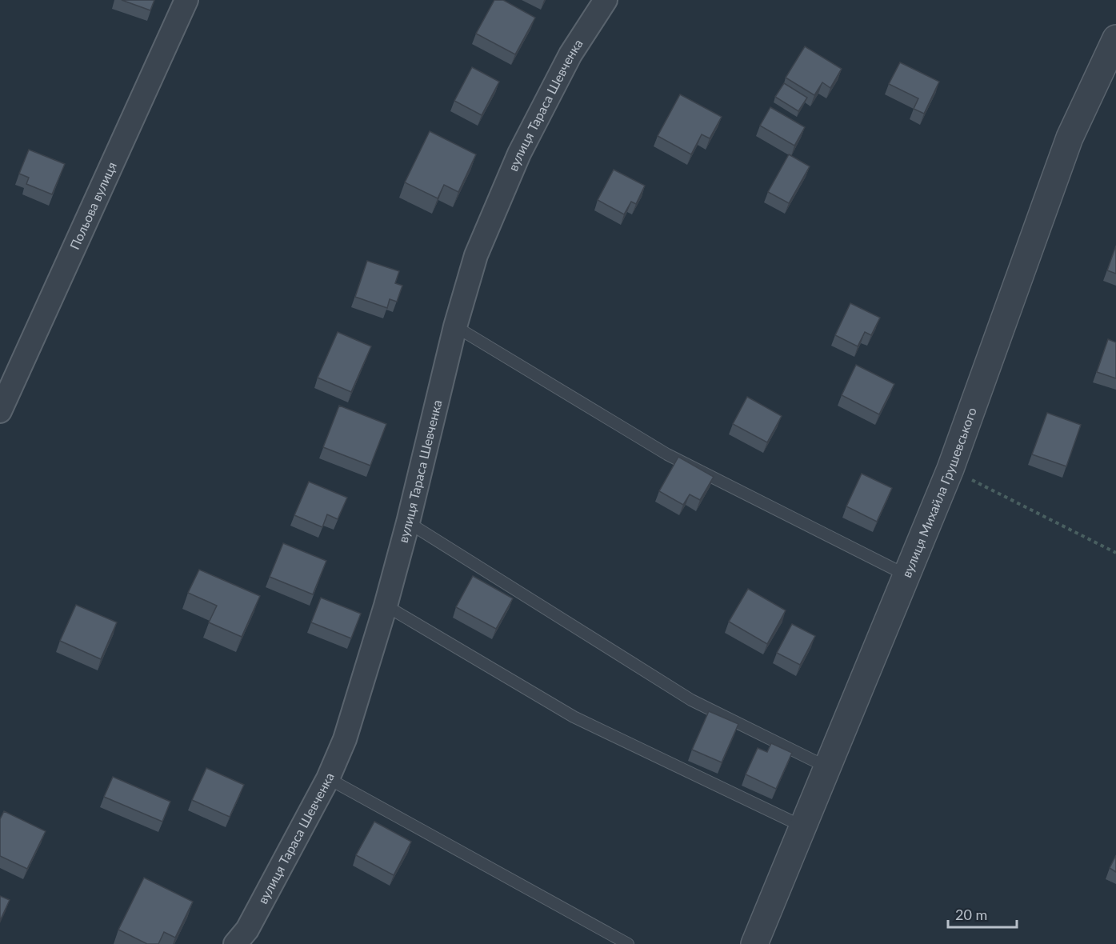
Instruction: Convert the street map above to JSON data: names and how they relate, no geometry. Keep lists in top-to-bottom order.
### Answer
{
  "streets": {
    "street": ["вулиця Тараса Шевченка", "Польова вулиця", "вулиця Михайла Грушевського"]
  },
  "scale_bar": "20 m"
}
